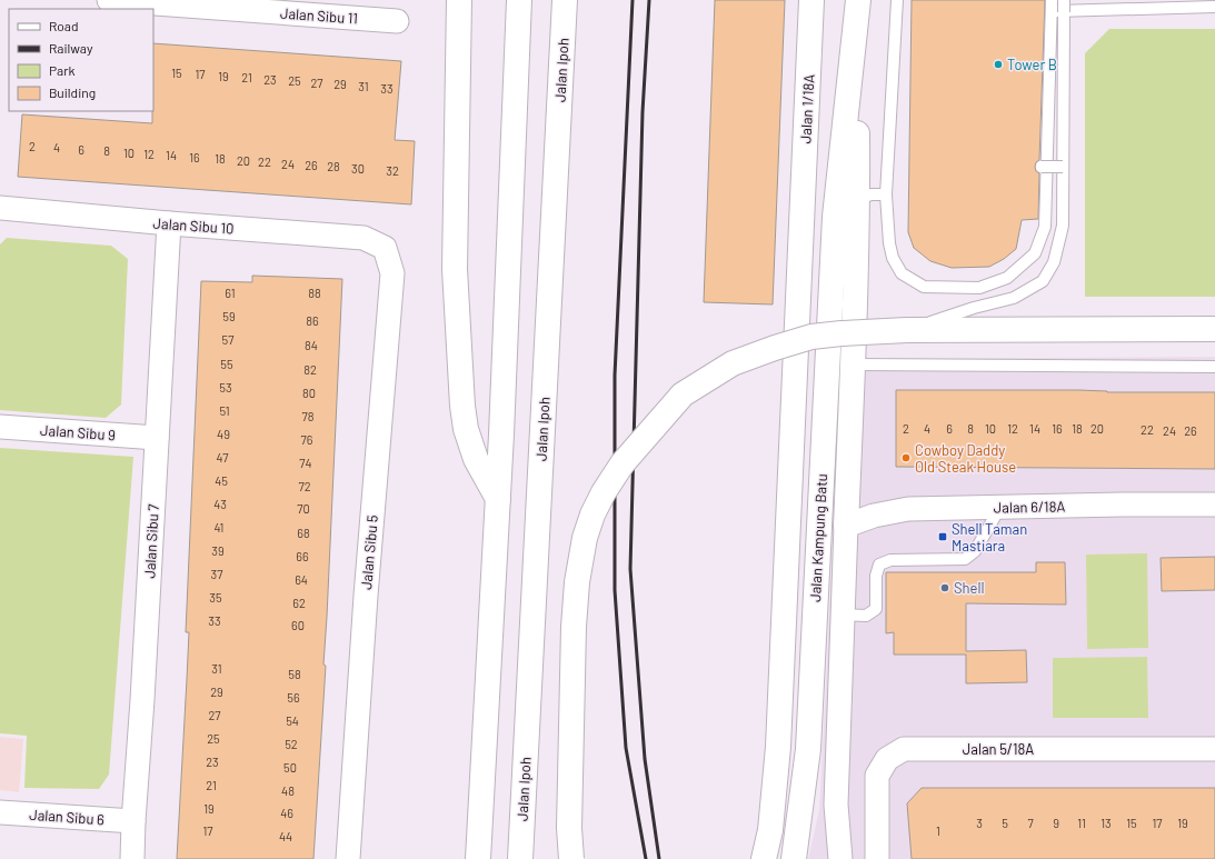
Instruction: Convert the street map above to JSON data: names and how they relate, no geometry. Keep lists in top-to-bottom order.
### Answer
{
  "streets": {
    "main road": ["Jalan Ipoh", "Jalan 1/18A", "Jalan Kampung Batu"],
    "street": [
      "Jalan Sibu 11",
      "Jalan Sibu 10",
      "Jalan Sibu 9",
      "Jalan 6/18A",
      "Jalan Sibu 7",
      "Jalan Sibu 5",
      "Jalan 5/18A",
      "Jalan Sibu 6"
    ]
  },
  "crossings": [
    ["Jalan 1/18A", "Jalan Kampung Batu"],
    ["Jalan Sibu 10", "Jalan Sibu 7"],
    ["Jalan Sibu 10", "Jalan Sibu 5"],
    ["Jalan Sibu 9", "Jalan Sibu 7"],
    ["Jalan Sibu 7", "Jalan Sibu 6"]
  ],
  "places": {
    "other": ["Tower B", "Cowboy Daddy Old Steak House", "Shell"],
    "transit": ["Shell Taman Mastiara"]
  },
  "house_numbers": [
    "15",
    "17",
    "19",
    "21",
    "23",
    "25",
    "27",
    "29",
    "31",
    "33",
    "2",
    "4",
    "6",
    "8",
    "10",
    "12",
    "14",
    "16",
    "18",
    "20",
    "22",
    "24",
    "26",
    "28",
    "30",
    "32",
    "61",
    "88",
    "59",
    "86",
    "57",
    "84",
    "55",
    "82",
    "53",
    "80",
    "51",
    "78",
    "2",
    "4",
    "6",
    "8",
    "10",
    "12",
    "14",
    "16",
    "18",
    "20",
    "22",
    "24",
    "26",
    "49",
    "76",
    "47",
    "74",
    "45",
    "72",
    "43",
    "70",
    "41",
    "68",
    "39",
    "66",
    "37",
    "64",
    "35",
    "62",
    "33",
    "60",
    "31",
    "58",
    "29",
    "56",
    "27",
    "54",
    "25",
    "52",
    "23",
    "50",
    "21",
    "48",
    "19",
    "46",
    "3",
    "5",
    "7",
    "9",
    "11",
    "13",
    "15",
    "17",
    "19",
    "17",
    "1",
    "44"
  ],
  "legend": [
    "Road",
    "Railway",
    "Park",
    "Building"
  ]
}
